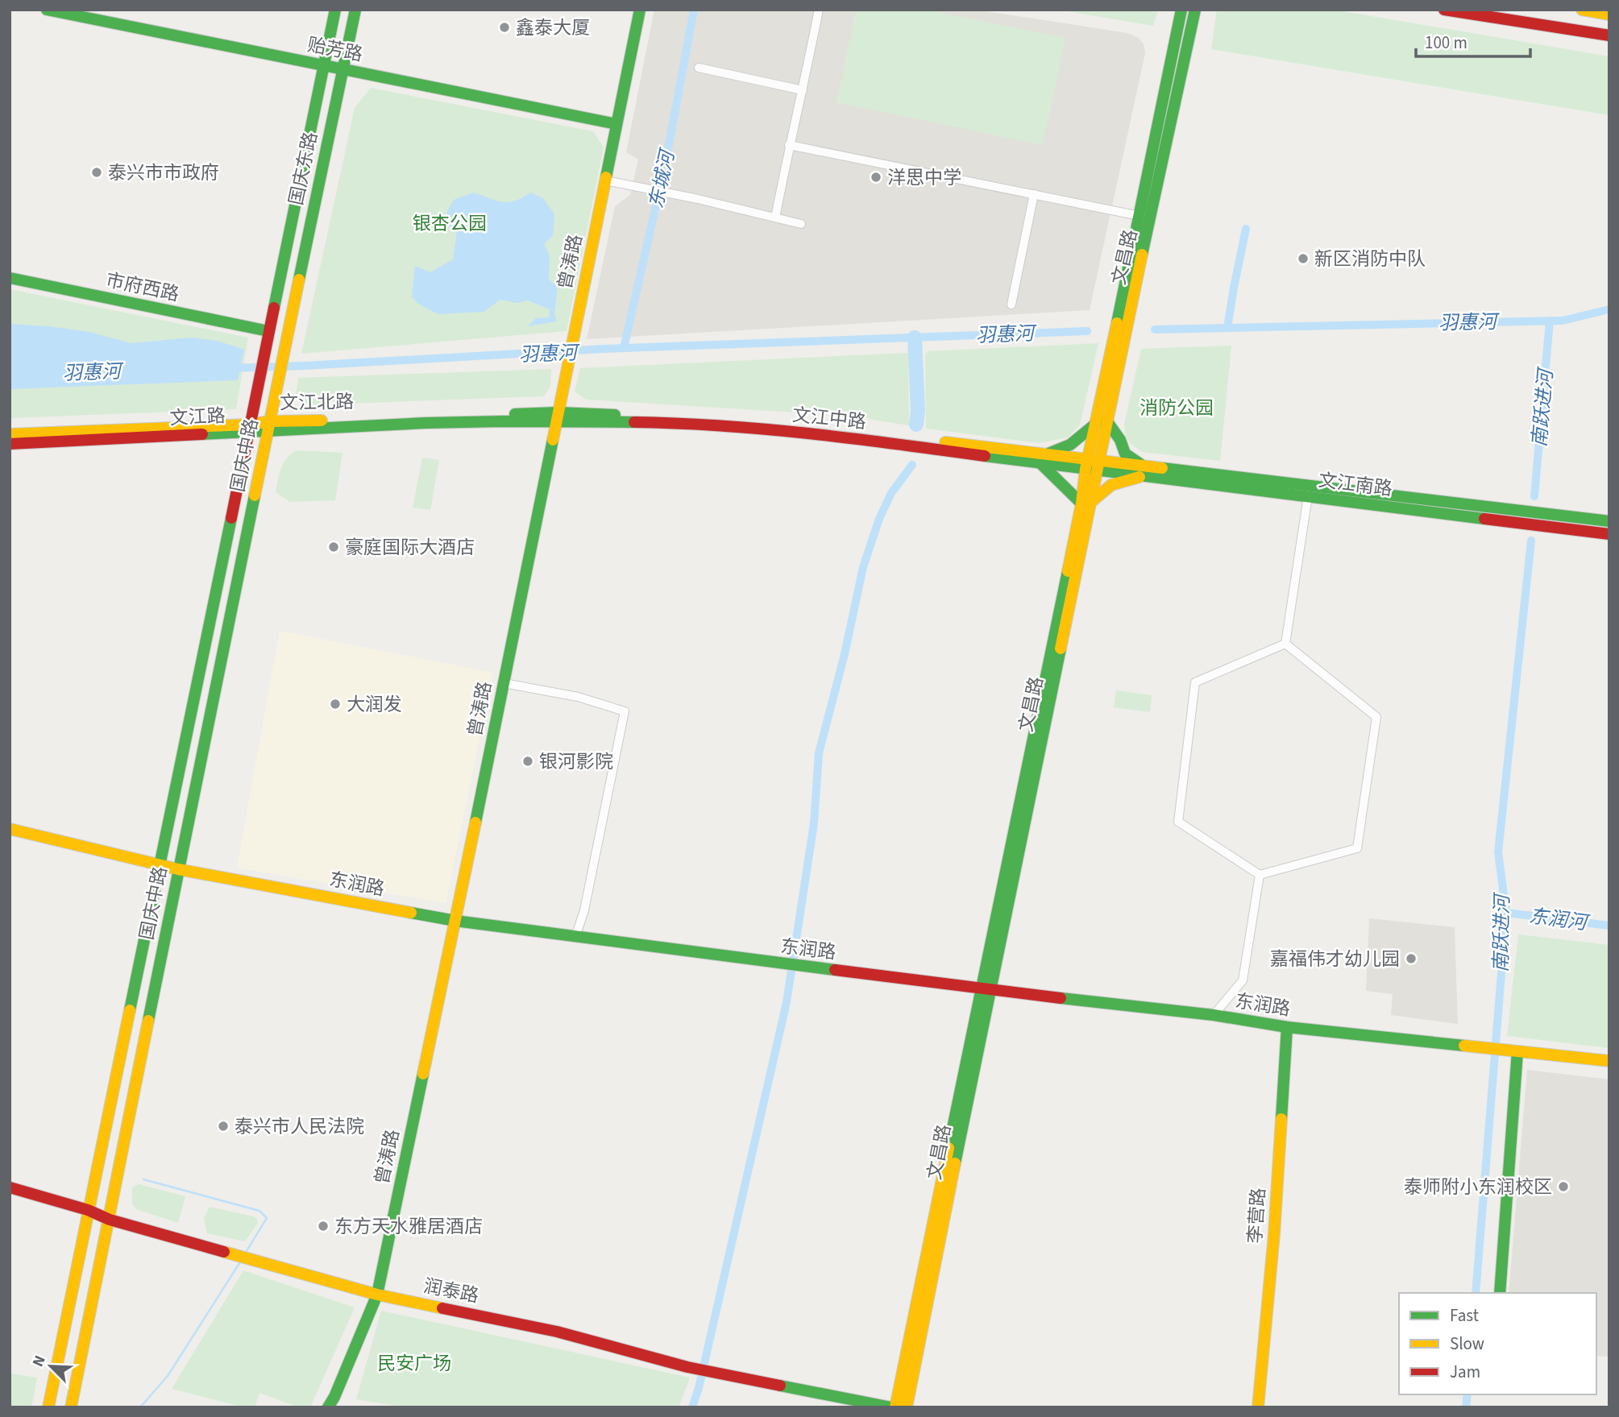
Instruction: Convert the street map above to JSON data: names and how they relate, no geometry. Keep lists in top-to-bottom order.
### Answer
{
  "streets": {
    "main road": [
      "贻芳路",
      "国庆东路",
      "文昌路",
      "曾涛路",
      "市府西路",
      "文江路",
      "文江中路",
      "国庆中路",
      "文江南路",
      "东润路",
      "李营路",
      "润泰路"
    ]
  },
  "crossings": [
    ["贻芳路", "国庆东路"],
    ["贻芳路", "曾涛路"],
    ["国庆东路", "市府西路"],
    ["国庆东路", "文江路"],
    ["国庆东路", "国庆中路"],
    ["国庆东路", "东润路"],
    ["国庆东路", "润泰路"],
    ["文昌路", "文江中路"],
    ["文昌路", "文江南路"],
    ["文昌路", "东润路"],
    ["文昌路", "润泰路"],
    ["曾涛路", "文江路"],
    ["曾涛路", "文江中路"],
    ["曾涛路", "东润路"],
    ["曾涛路", "润泰路"],
    ["文江路", "文江中路"],
    ["文江路", "国庆中路"],
    ["文江中路", "文江南路"],
    ["国庆中路", "东润路"],
    ["国庆中路", "润泰路"],
    ["东润路", "李营路"]
  ],
  "water": [
    "东城河",
    "羽惠河",
    "南跃进河",
    "东润河"
  ],
  "parks": ["银杏公园", "消防公园", "民安广场"],
  "places": [
    "鑫泰大厦",
    "泰兴市市政府",
    "洋思中学",
    "新区消防中队",
    "豪庭国际大酒店",
    "大润发",
    "银河影院",
    "嘉福伟才幼儿园",
    "泰兴市人民法院",
    "泰师附小东润校区",
    "东方天水雅居酒店"
  ],
  "legend": ["Fast", "Slow", "Jam"],
  "scale_bar": "100 m",
  "north": "top left"
}
